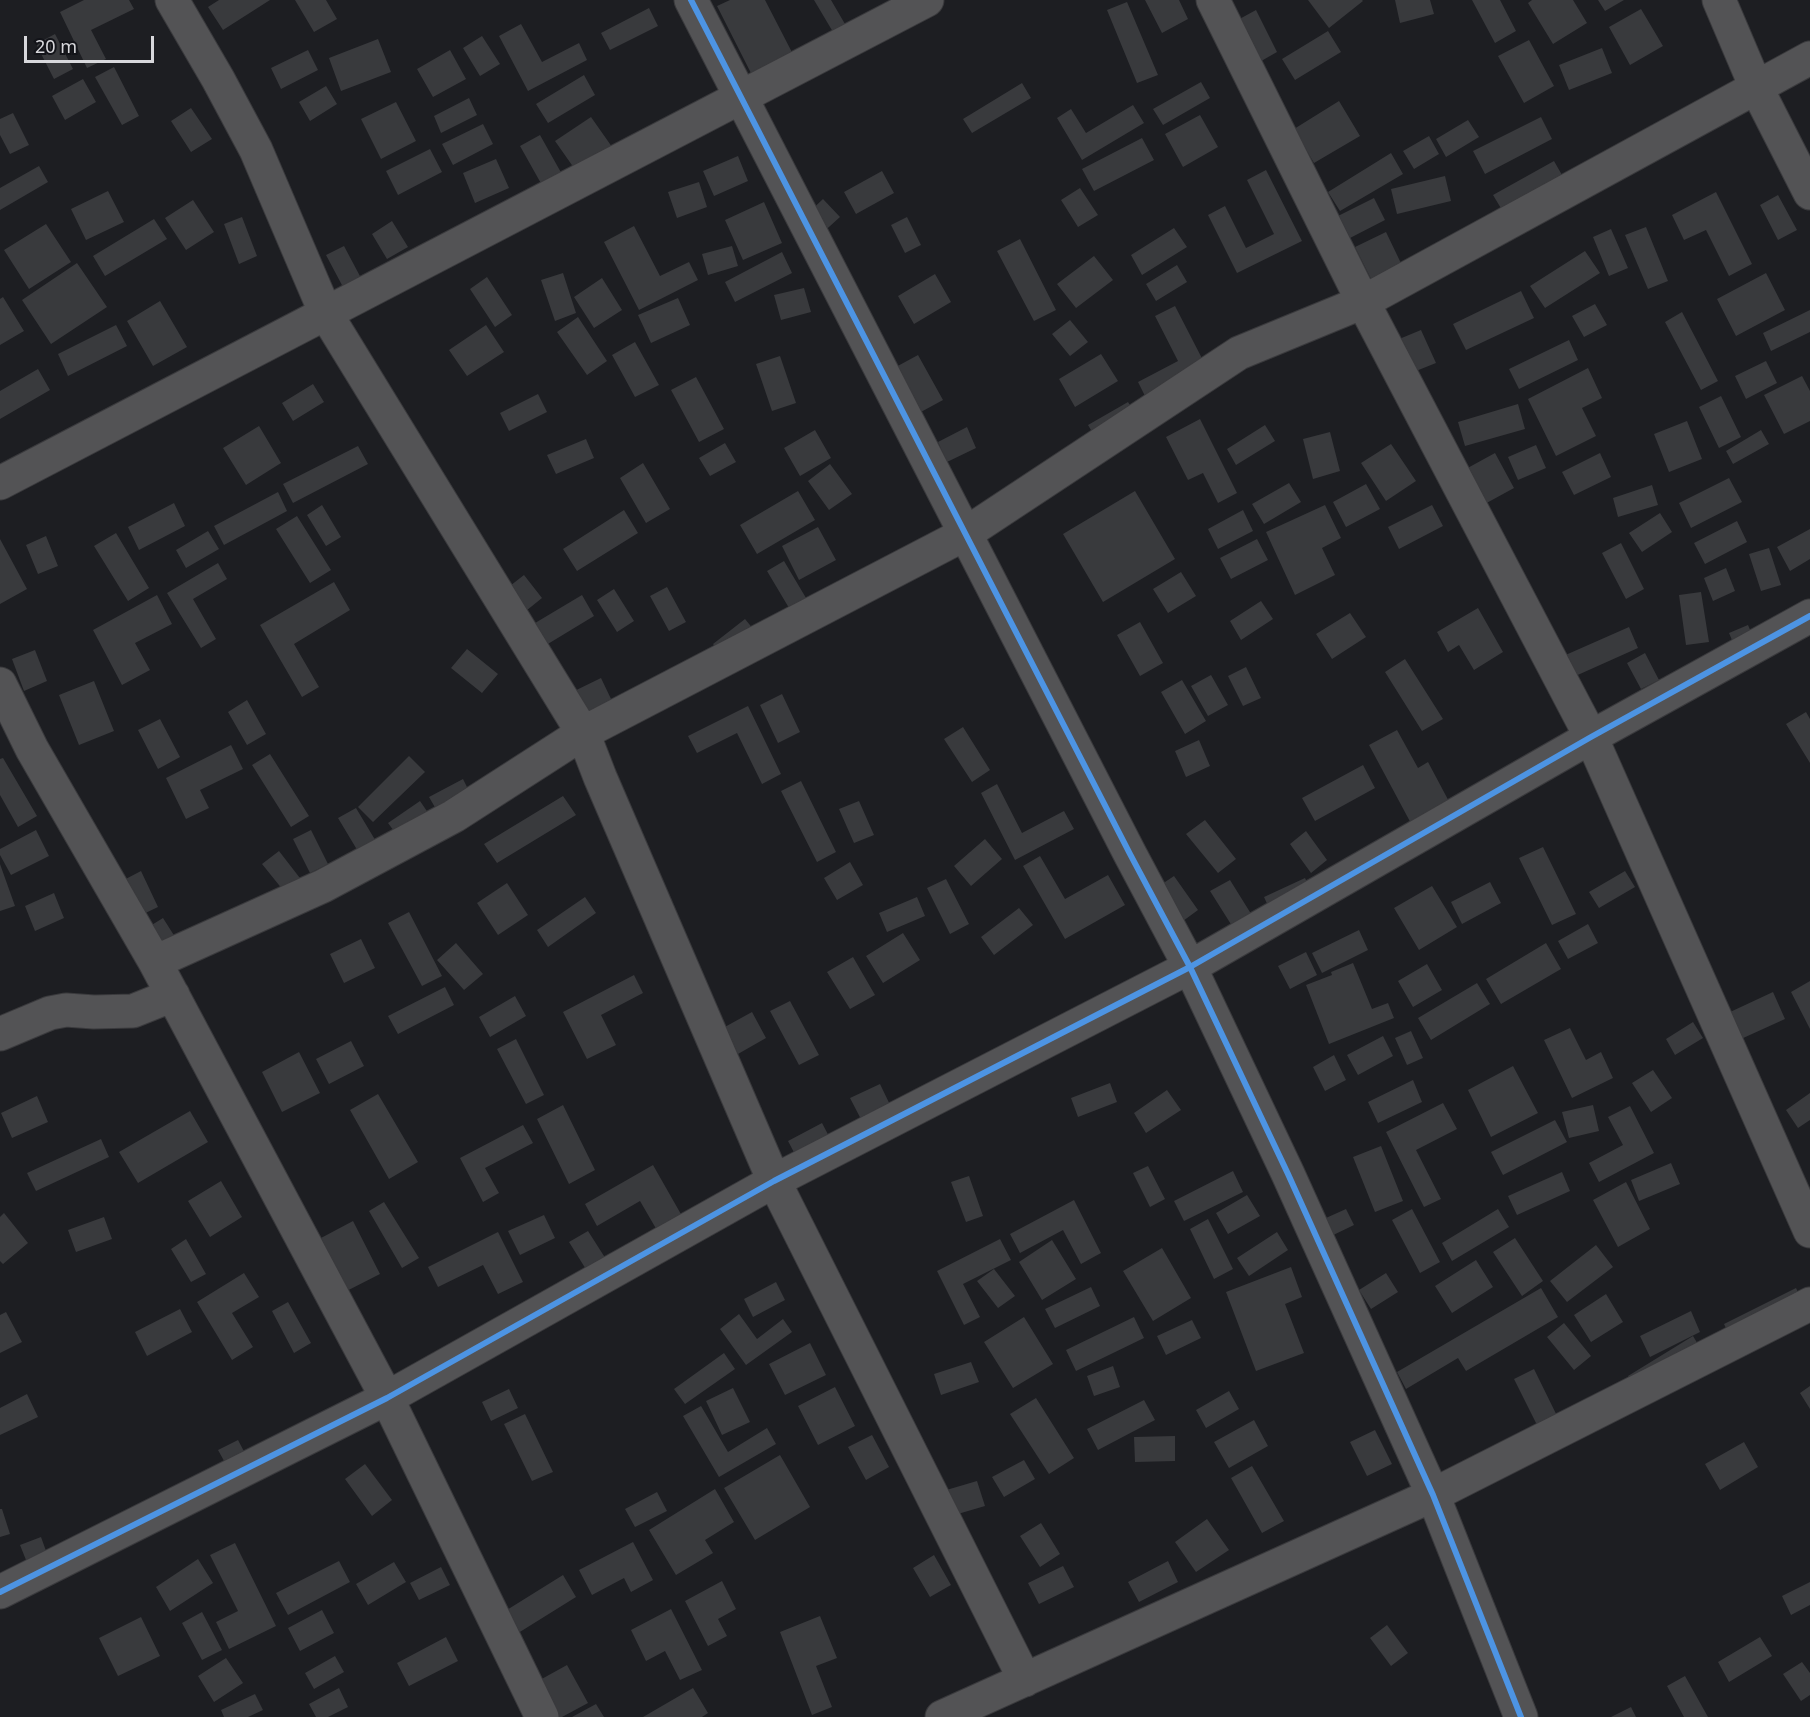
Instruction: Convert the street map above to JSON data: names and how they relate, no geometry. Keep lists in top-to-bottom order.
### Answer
{
  "scale_bar": "20 m"
}
